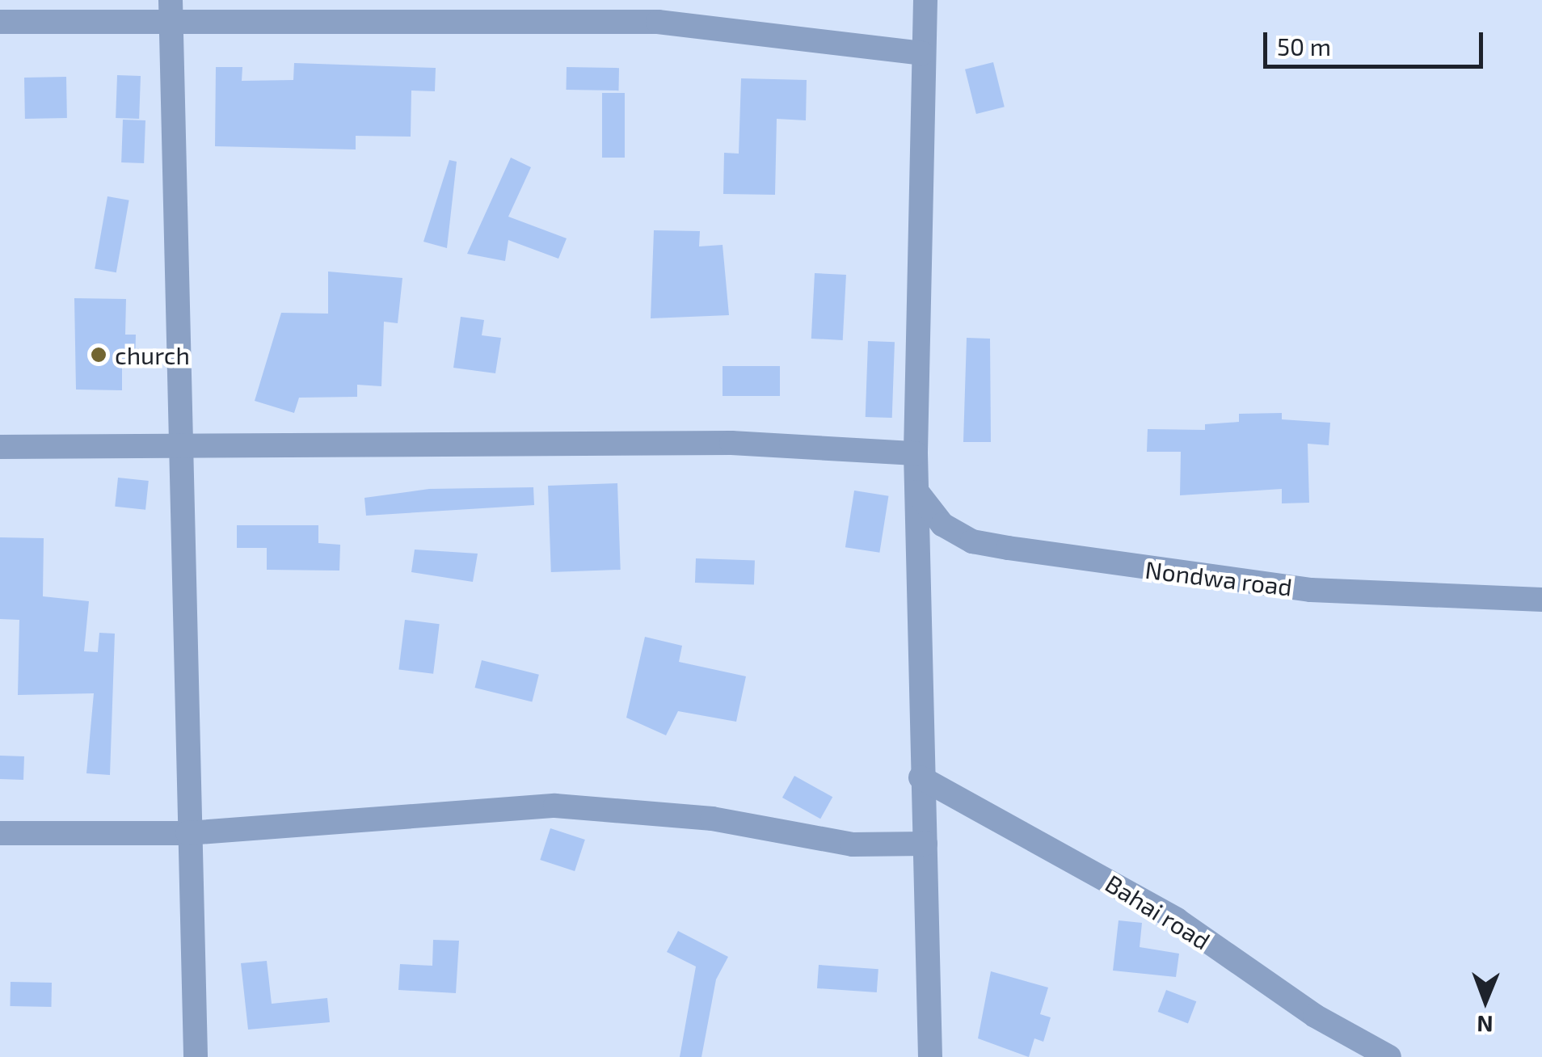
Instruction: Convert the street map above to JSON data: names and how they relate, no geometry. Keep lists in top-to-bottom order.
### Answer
{
  "streets": {
    "street": ["Nondwa road", "Bahai road"]
  },
  "places": ["church"],
  "scale_bar": "50 m",
  "north": "bottom"
}
